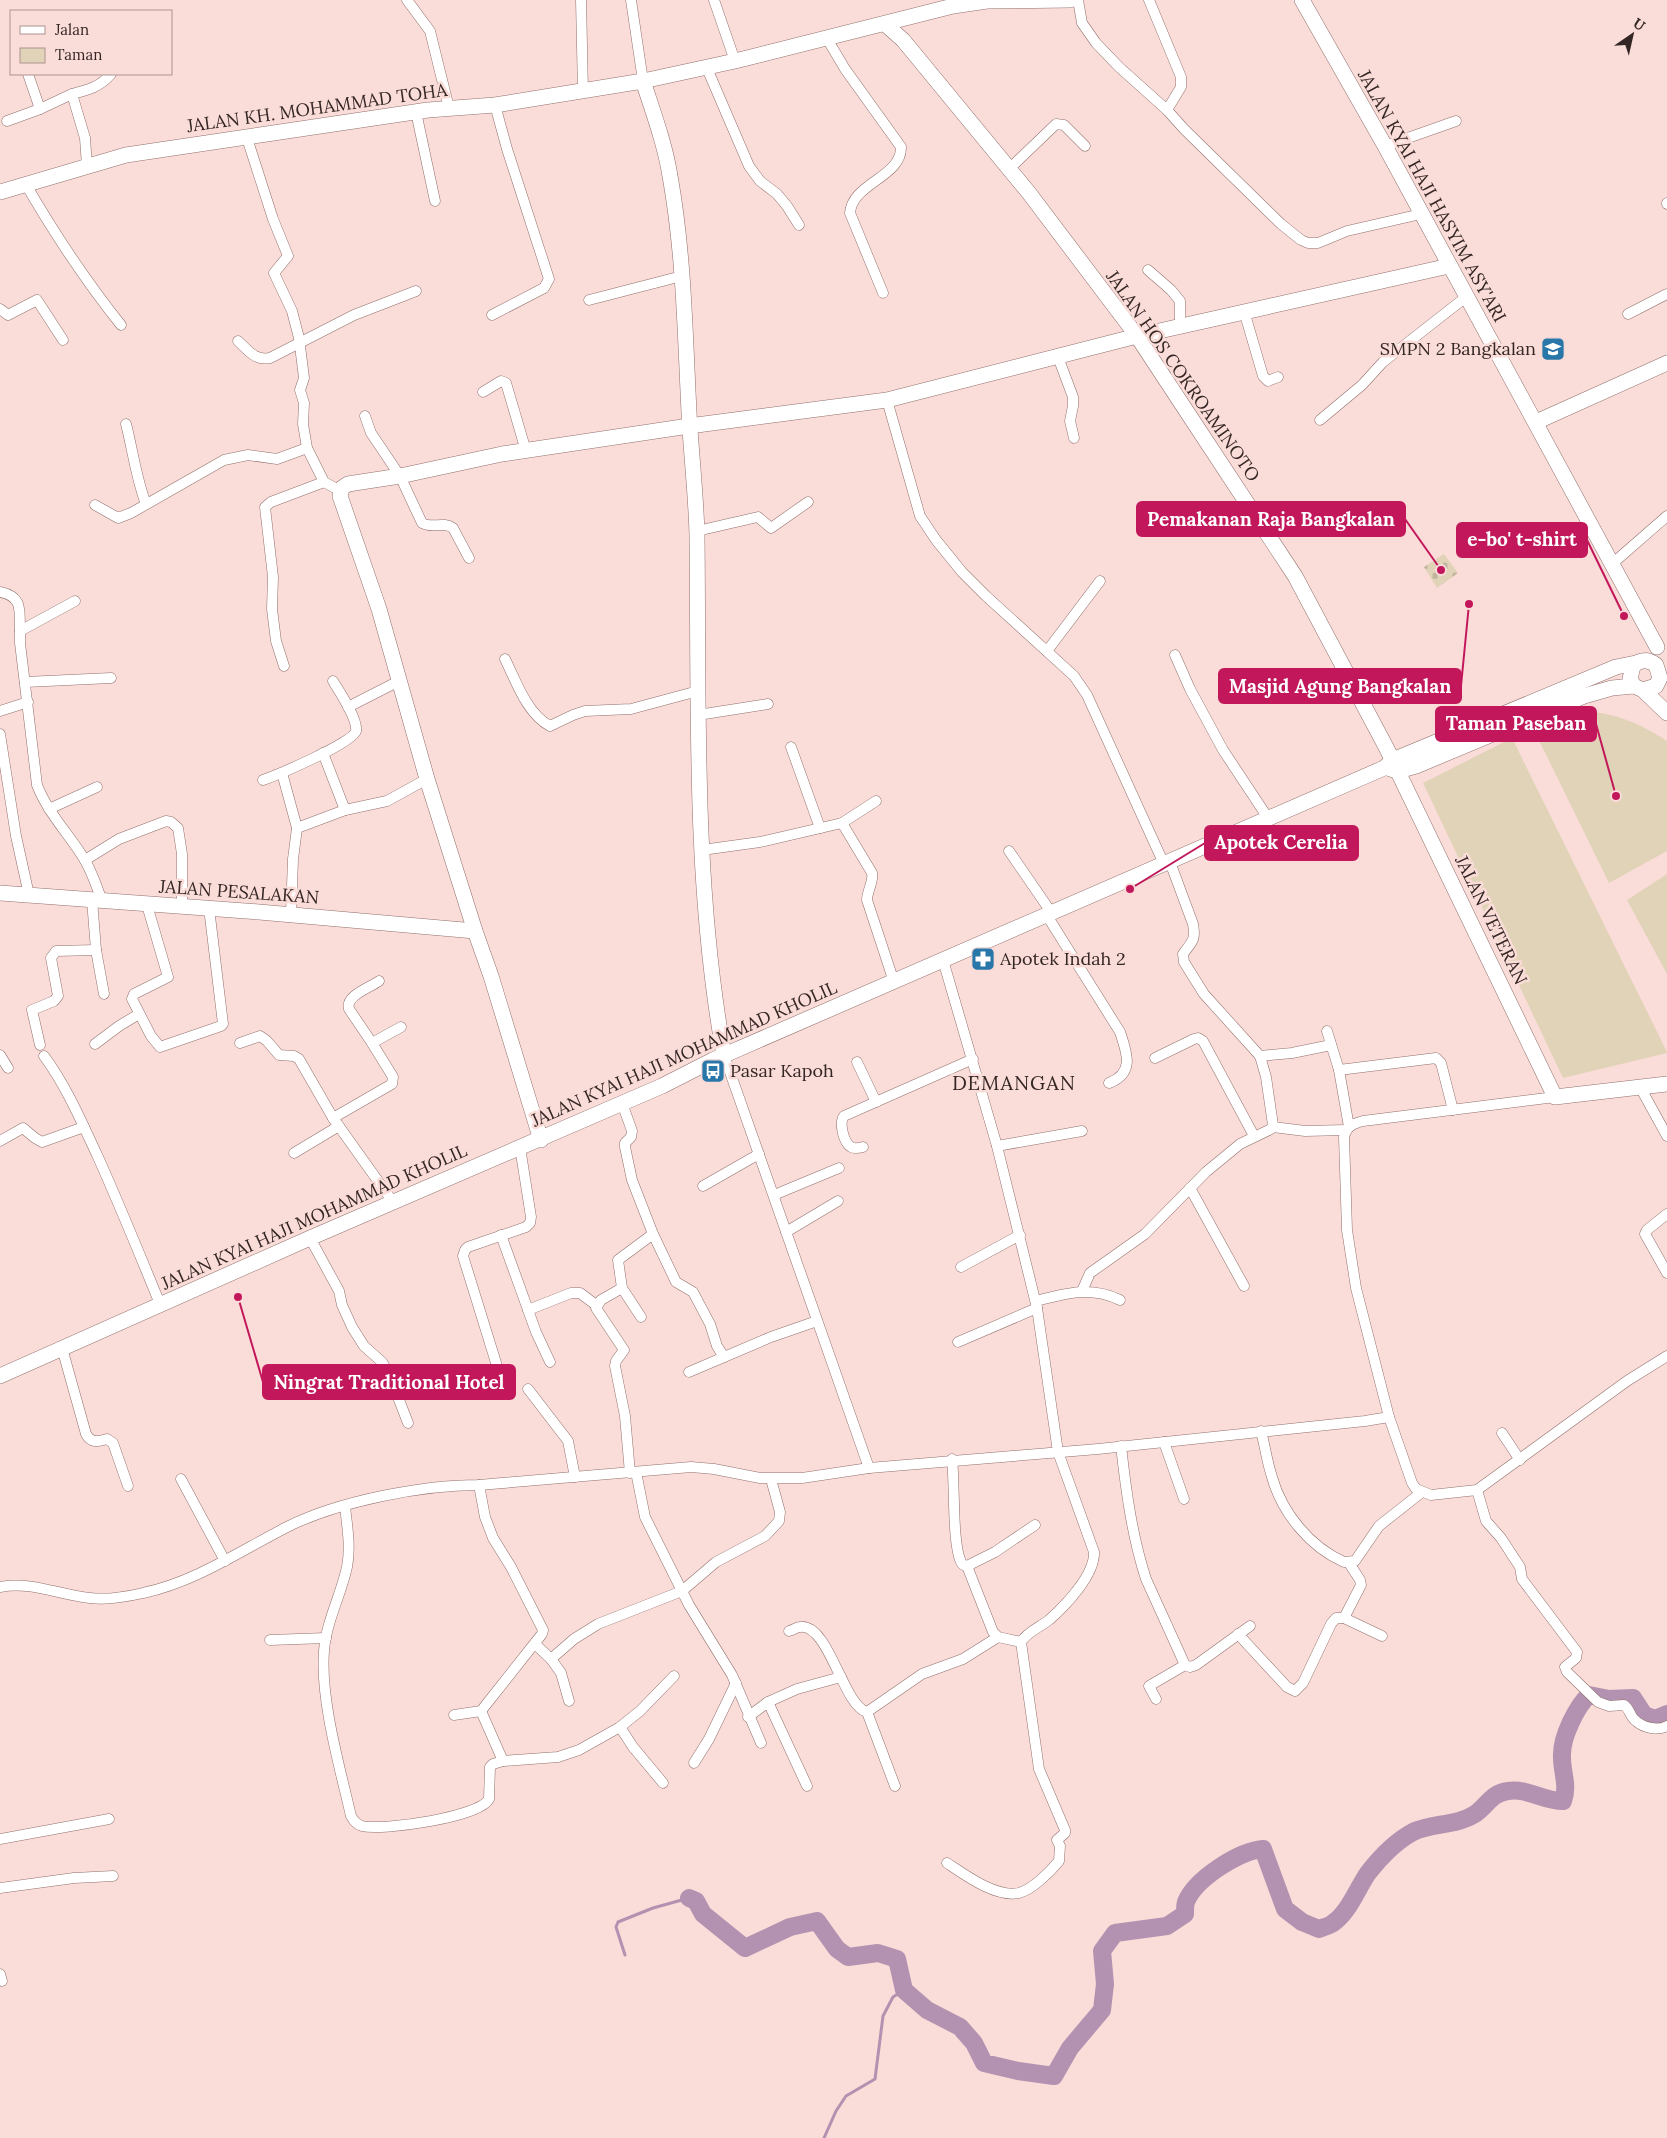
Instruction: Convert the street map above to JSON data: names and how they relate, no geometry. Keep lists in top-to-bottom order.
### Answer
{
  "streets": {
    "street": [
      "JALAN KH. MOHAMMAD TOHA",
      "JALAN KYAI HAJI HASYIM ASY'ARI",
      "JALAN HOS COKROAMINOTO",
      "JALAN PESALAKAN",
      "JALAN VETERAN",
      "JALAN KYAI HAJI MOHAMMAD KHOLIL"
    ]
  },
  "crossings": [
    ["JALAN KH. MOHAMMAD TOHA", "JALAN HOS COKROAMINOTO"],
    ["JALAN HOS COKROAMINOTO", "JALAN VETERAN"],
    ["JALAN HOS COKROAMINOTO", "JALAN KYAI HAJI MOHAMMAD KHOLIL"],
    ["JALAN VETERAN", "JALAN KYAI HAJI MOHAMMAD KHOLIL"]
  ],
  "districts": ["DEMANGAN"],
  "places": {
    "school or university": ["SMPN 2 Bangkalan"],
    "other": [
      "Pemakanan Raja Bangkalan",
      "Masjid Agung Bangkalan",
      "e-bo' t-shirt",
      "Taman Paseban",
      "Apotek Cerelia",
      "Ningrat Traditional Hotel"
    ],
    "pharmacy": ["Apotek Indah 2"],
    "bus stop": ["Pasar Kapoh"]
  },
  "legend": ["Jalan", "Taman"],
  "north": "top right"
}
